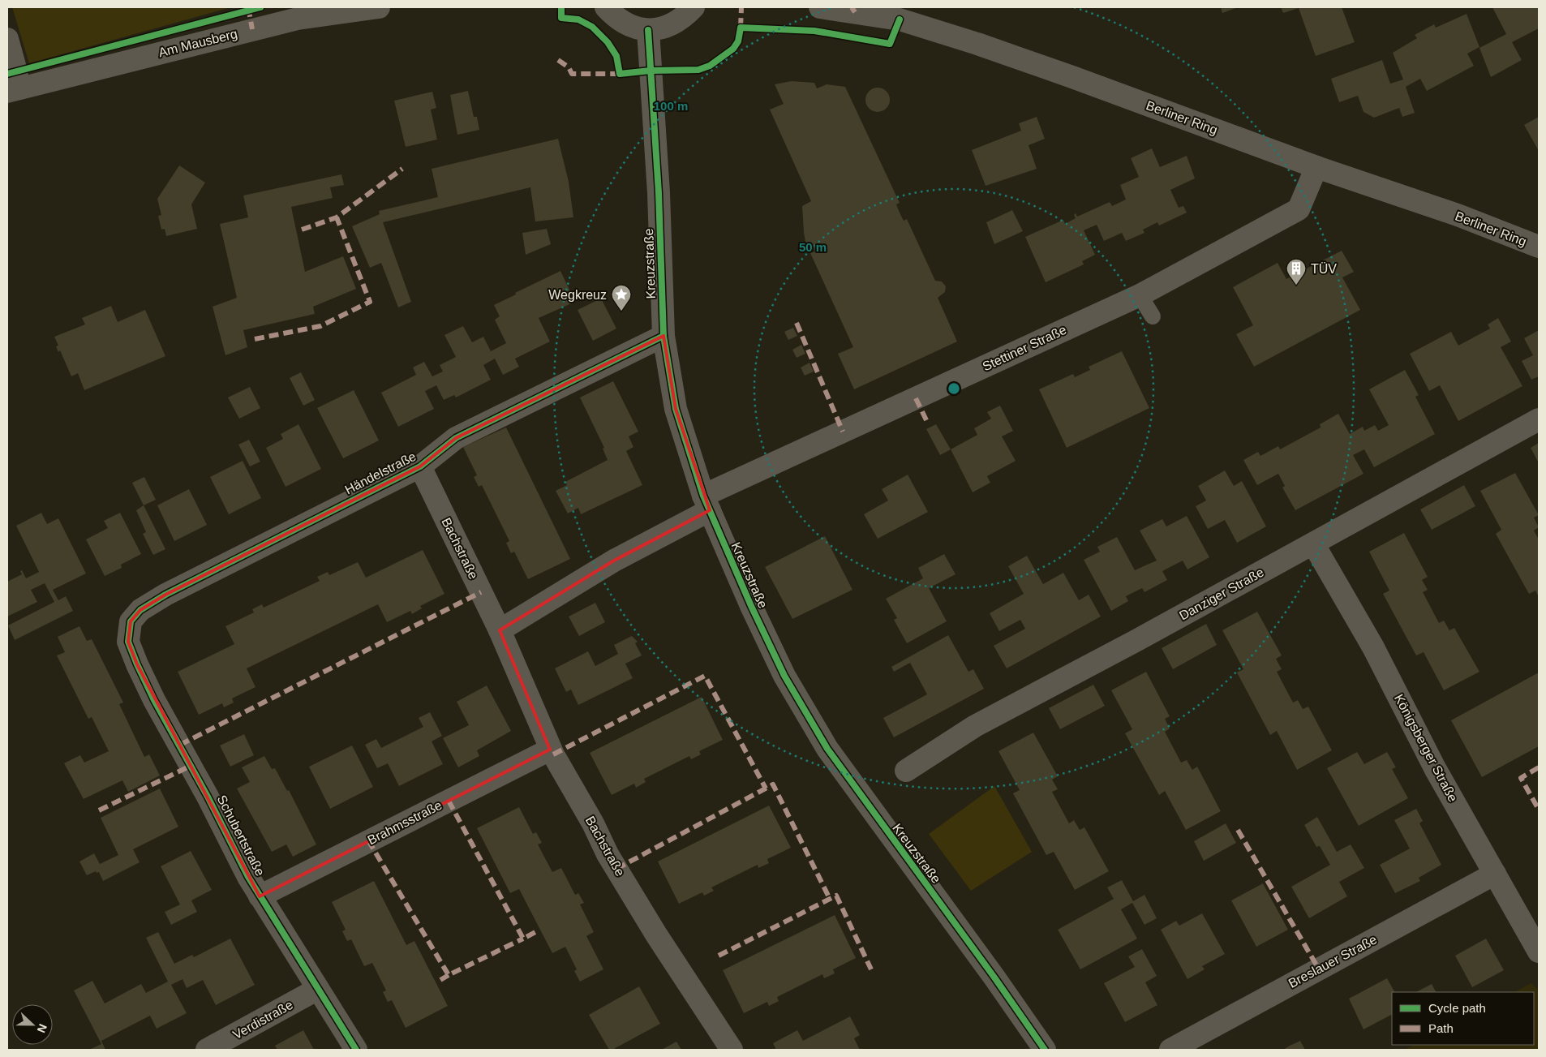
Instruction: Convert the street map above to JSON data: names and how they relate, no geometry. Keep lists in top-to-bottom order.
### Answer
{
  "streets": {
    "street": [
      "Am Mausberg",
      "Berliner Ring",
      "Kreuzstraße",
      "Stettiner Straße",
      "Händelstraße",
      "Bachstraße",
      "Danziger Straße",
      "Königsberger Straße",
      "Brahmsstraße",
      "Schubertstraße",
      "Breslauer Straße",
      "Verdistraße"
    ]
  },
  "crossings": [
    ["Berliner Ring", "Stettiner Straße"],
    ["Kreuzstraße", "Stettiner Straße"],
    ["Kreuzstraße", "Händelstraße"],
    ["Händelstraße", "Bachstraße"],
    ["Händelstraße", "Schubertstraße"],
    ["Bachstraße", "Brahmsstraße"],
    ["Danziger Straße", "Königsberger Straße"],
    ["Königsberger Straße", "Breslauer Straße"],
    ["Brahmsstraße", "Schubertstraße"],
    ["Schubertstraße", "Verdistraße"]
  ],
  "places": {
    "building": ["TÜV"],
    "place": ["Wegkreuz"]
  },
  "legend": ["Cycle path", "Path"],
  "north": "right",
  "rings": ["100 m", "50 m"]
}
